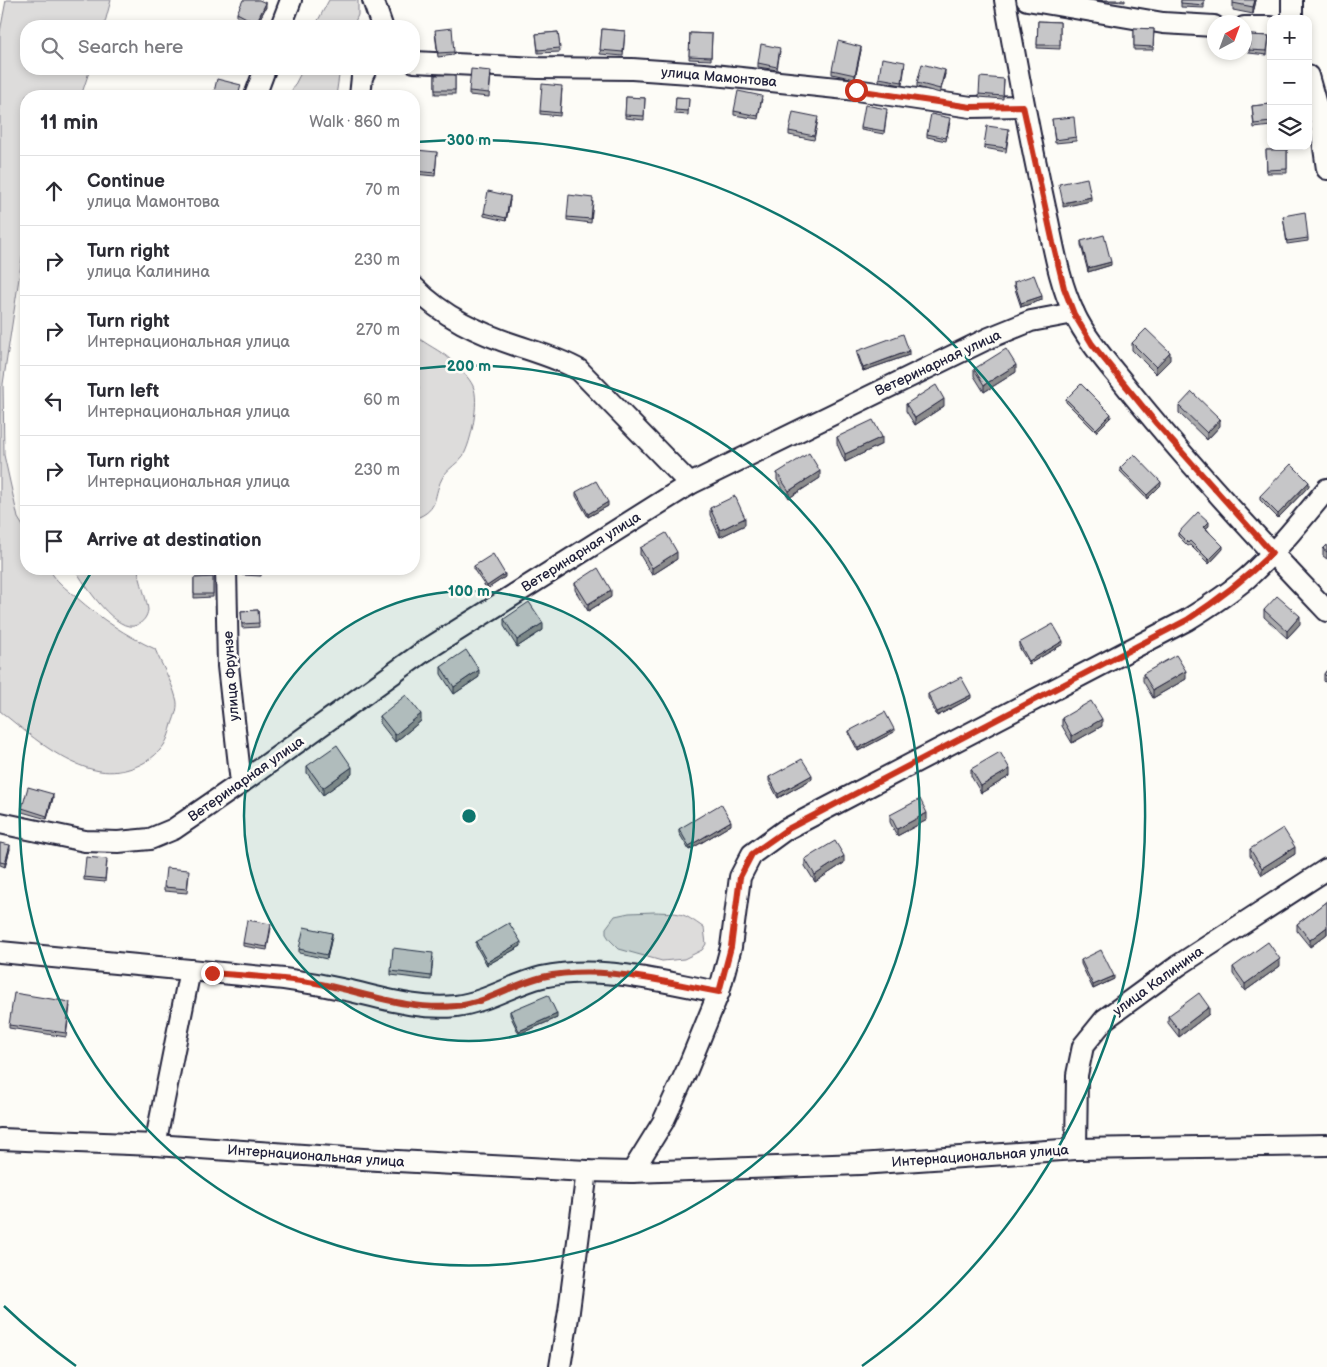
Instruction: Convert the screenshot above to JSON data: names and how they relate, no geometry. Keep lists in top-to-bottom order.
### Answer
{
  "streets": {
    "street": [
      "улица Мамонтова",
      "Ветеринарная улица",
      "улица Фрунзе",
      "улица Калинина",
      "Интернациональная улица"
    ]
  },
  "crossings": [
    ["Ветеринарная улица", "улица Фрунзе"],
    ["улица Калинина", "Интернациональная улица"]
  ],
  "north": "top right",
  "page": {
    "map_buttons": ["+", "−"],
    "search": "Search here",
    "heading": ["11 min", "Walk · 860 m"],
    "list": [
      ["Continue", "улица Мамонтова", "70 m"],
      ["Turn right", "улица Калинина", "230 m"],
      ["Turn right", "Интернациональная улица", "270 m"],
      ["Turn left", "Интернациональная улица", "60 m"],
      ["Turn right", "Интернациональная улица", "230 m"],
      "Arrive at destination"
    ]
  },
  "rings": ["300 m", "200 m", "100 m"]
}
